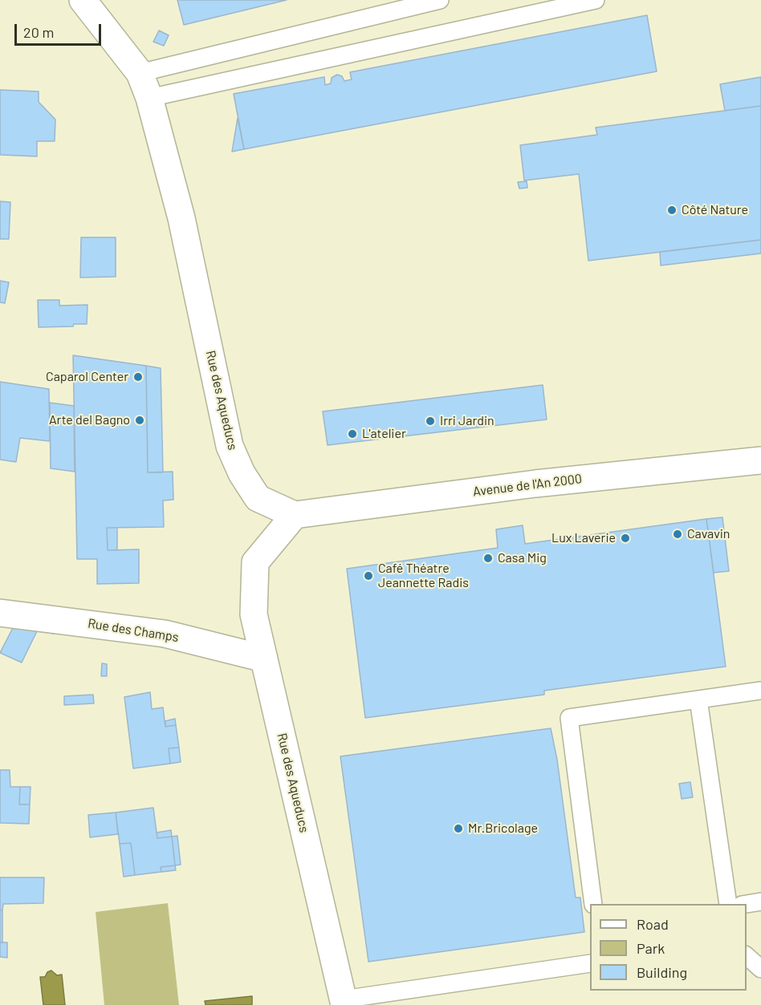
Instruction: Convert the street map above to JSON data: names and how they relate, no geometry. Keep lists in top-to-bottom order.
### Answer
{
  "streets": {
    "street": ["Rue des Aqueducs", "Avenue de l'An 2000", "Rue des Champs"]
  },
  "crossings": [
    ["Rue des Aqueducs", "Avenue de l'An 2000"],
    ["Rue des Aqueducs", "Rue des Champs"]
  ],
  "places": [
    "Côté Nature",
    "Caparol Center",
    "Arte del Bagno",
    "Irri Jardin",
    "L'atelier",
    "Cavavin",
    "Lux Laverie",
    "Casa Mig",
    "Café Théatre Jeannette Radis",
    "Mr.Bricolage"
  ],
  "legend": ["Road", "Park", "Building"],
  "scale_bar": "20 m"
}
